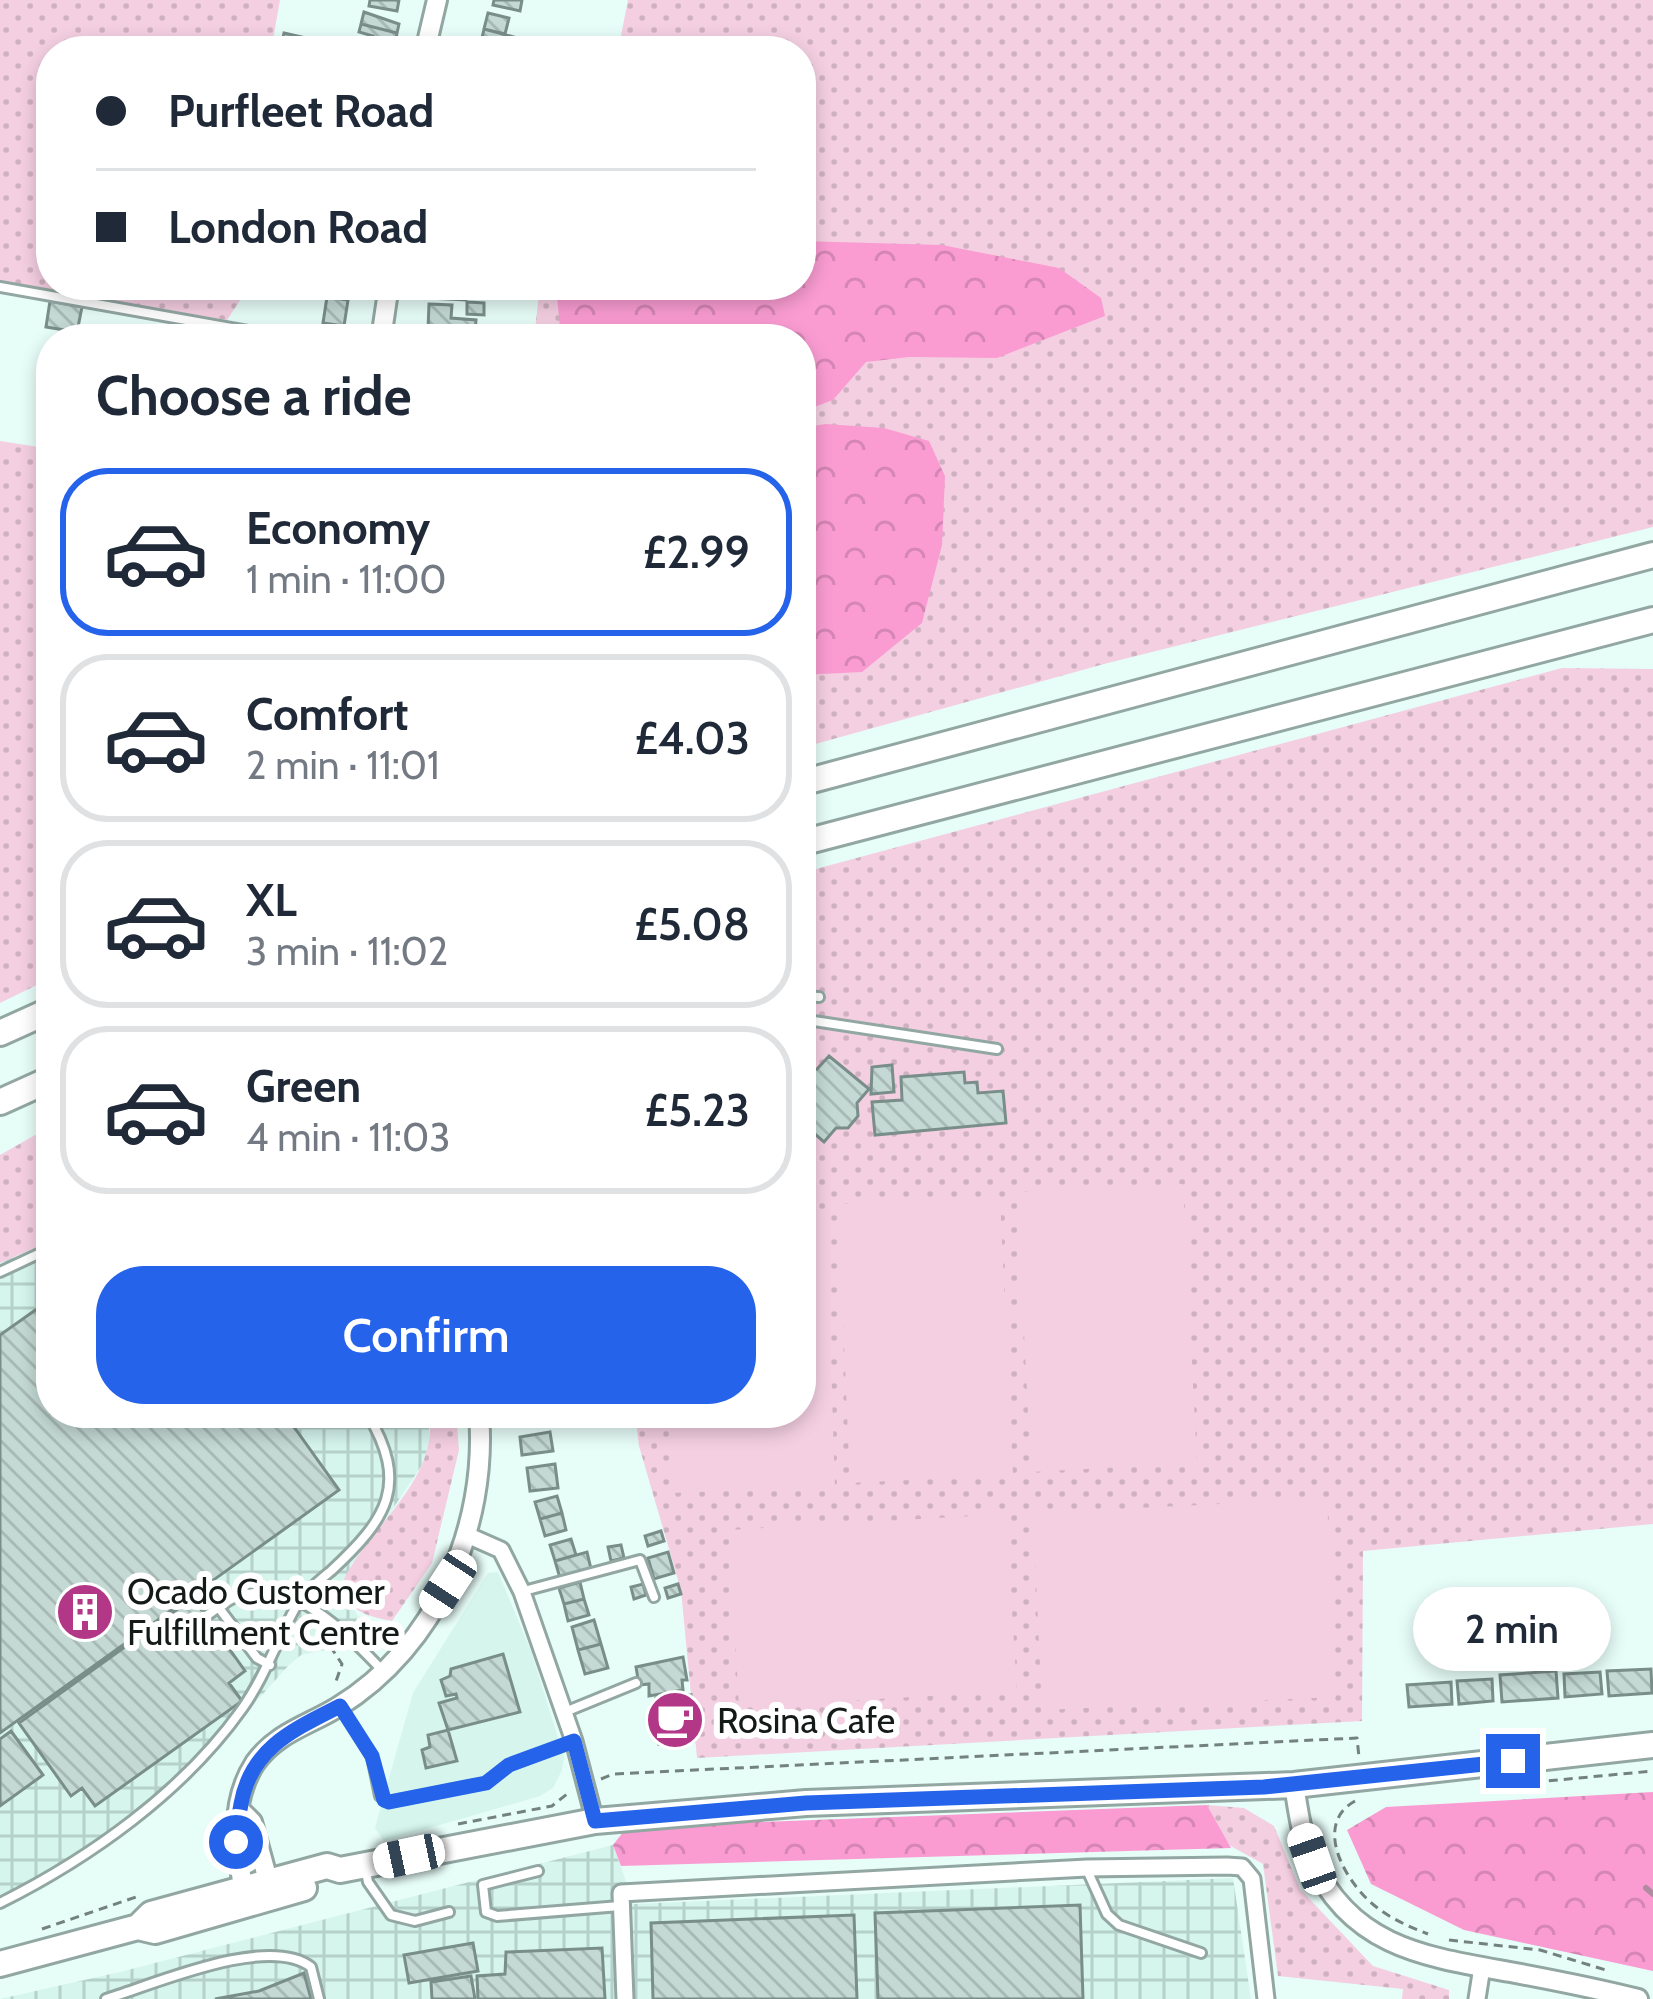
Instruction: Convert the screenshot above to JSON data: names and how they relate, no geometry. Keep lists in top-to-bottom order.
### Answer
{
  "places": {
    "building": ["Ocado Customer Fulfillment Centre"],
    "cafe": ["Rosina Cafe"]
  },
  "page": {
    "banner": ["Purfleet Road", "London Road"],
    "heading": "Choose a ride",
    "list": [
      {
        "name": "Economy",
        "note": "1 min · 11:00",
        "value": "£2.99"
      },
      {
        "name": "Comfort",
        "note": "2 min · 11:01",
        "value": "£4.03"
      },
      {
        "name": "XL",
        "note": "3 min · 11:02",
        "value": "£5.08"
      },
      {
        "name": "Green",
        "note": "4 min · 11:03",
        "value": "£5.23"
      }
    ],
    "buttons": "Confirm",
    "bubble": "2 min"
  }
}
